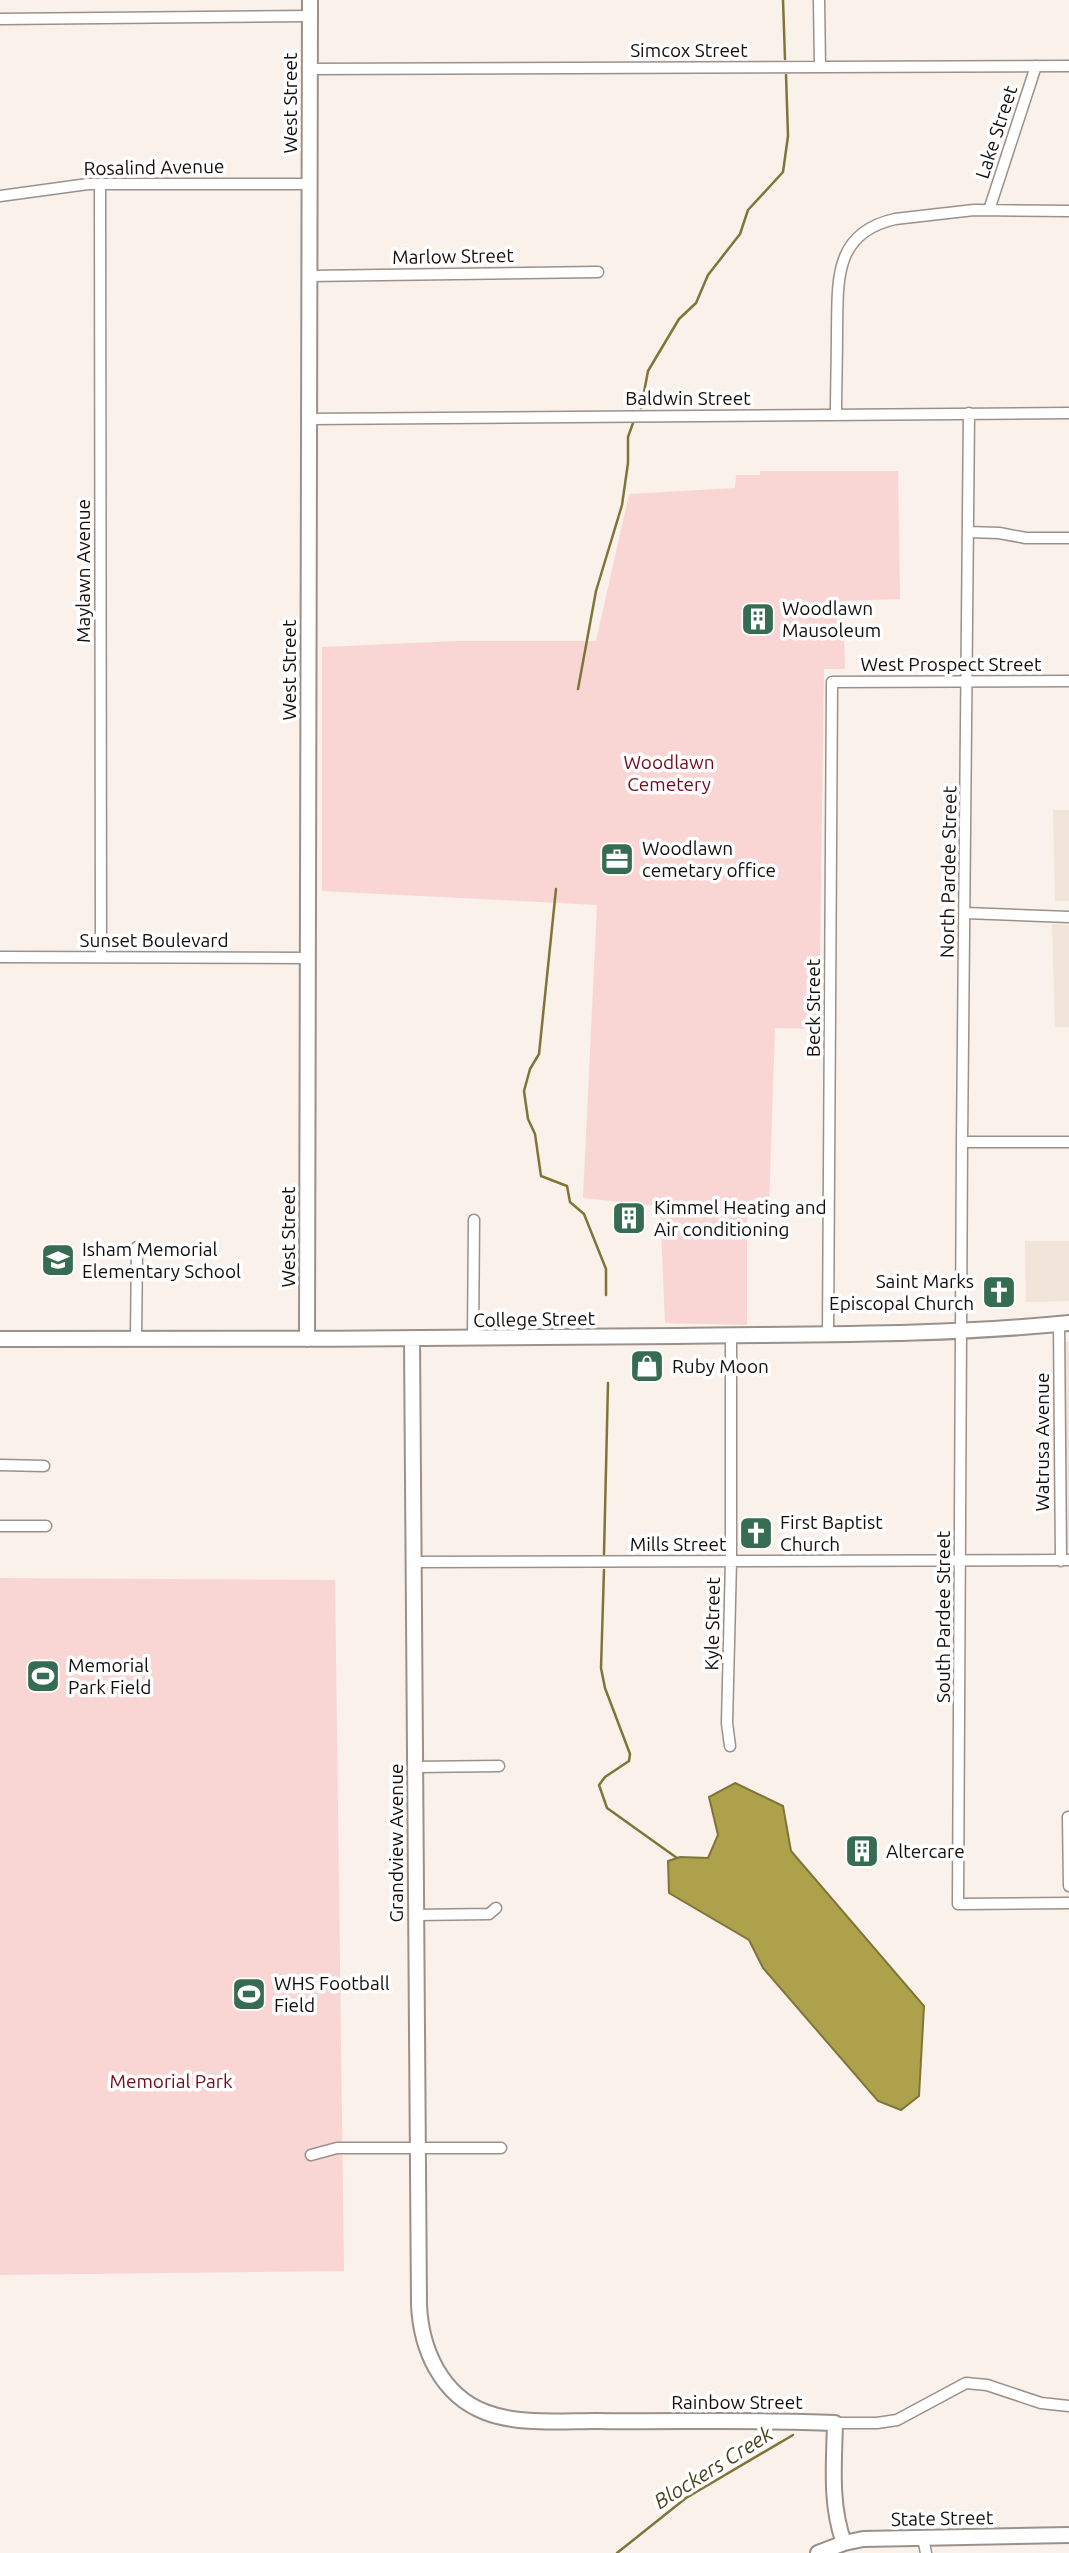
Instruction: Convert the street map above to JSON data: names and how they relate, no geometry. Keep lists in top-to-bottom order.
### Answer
{
  "streets": {
    "street": [
      "Simcox Street",
      "West Street",
      "Lake Street",
      "Rosalind Avenue",
      "Marlow Street",
      "Baldwin Street",
      "Maylawn Avenue",
      "West Prospect Street",
      "North Pardee Street",
      "Sunset Boulevard",
      "Beck Street",
      "College Street",
      "Watrusa Avenue",
      "Mills Street",
      "South Pardee Street",
      "Kyle Street",
      "Grandview Avenue",
      "Rainbow Street",
      "State Street"
    ]
  },
  "crossings": [
    ["Simcox Street", "West Street"],
    ["Simcox Street", "Lake Street"],
    ["West Street", "Rosalind Avenue"],
    ["West Street", "Marlow Street"],
    ["West Street", "Baldwin Street"],
    ["West Street", "Sunset Boulevard"],
    ["West Street", "College Street"],
    ["Rosalind Avenue", "Maylawn Avenue"],
    ["Baldwin Street", "North Pardee Street"],
    ["Maylawn Avenue", "Sunset Boulevard"],
    ["West Prospect Street", "North Pardee Street"],
    ["West Prospect Street", "Beck Street"],
    ["North Pardee Street", "College Street"],
    ["North Pardee Street", "South Pardee Street"],
    ["Beck Street", "College Street"],
    ["College Street", "Watrusa Avenue"],
    ["College Street", "South Pardee Street"],
    ["College Street", "Kyle Street"],
    ["College Street", "Grandview Avenue"],
    ["Watrusa Avenue", "Mills Street"],
    ["Mills Street", "South Pardee Street"],
    ["Mills Street", "Kyle Street"],
    ["Mills Street", "Grandview Avenue"],
    ["Grandview Avenue", "Rainbow Street"]
  ],
  "water": ["Blockers Creek"],
  "parks": ["Woodlawn Cemetery", "Memorial Park"],
  "places": {
    "building": ["Woodlawn Mausoleum", "Kimmel Heating and Air conditioning", "Altercare"],
    "office": ["Woodlawn cemetary office"],
    "school or university": ["Isham Memorial Elementary School"],
    "church": ["Saint Marks Episcopal Church", "First Baptist Church"],
    "shop": ["Ruby Moon"],
    "sports": ["Memorial Park Field", "WHS Football Field"]
  }
}
